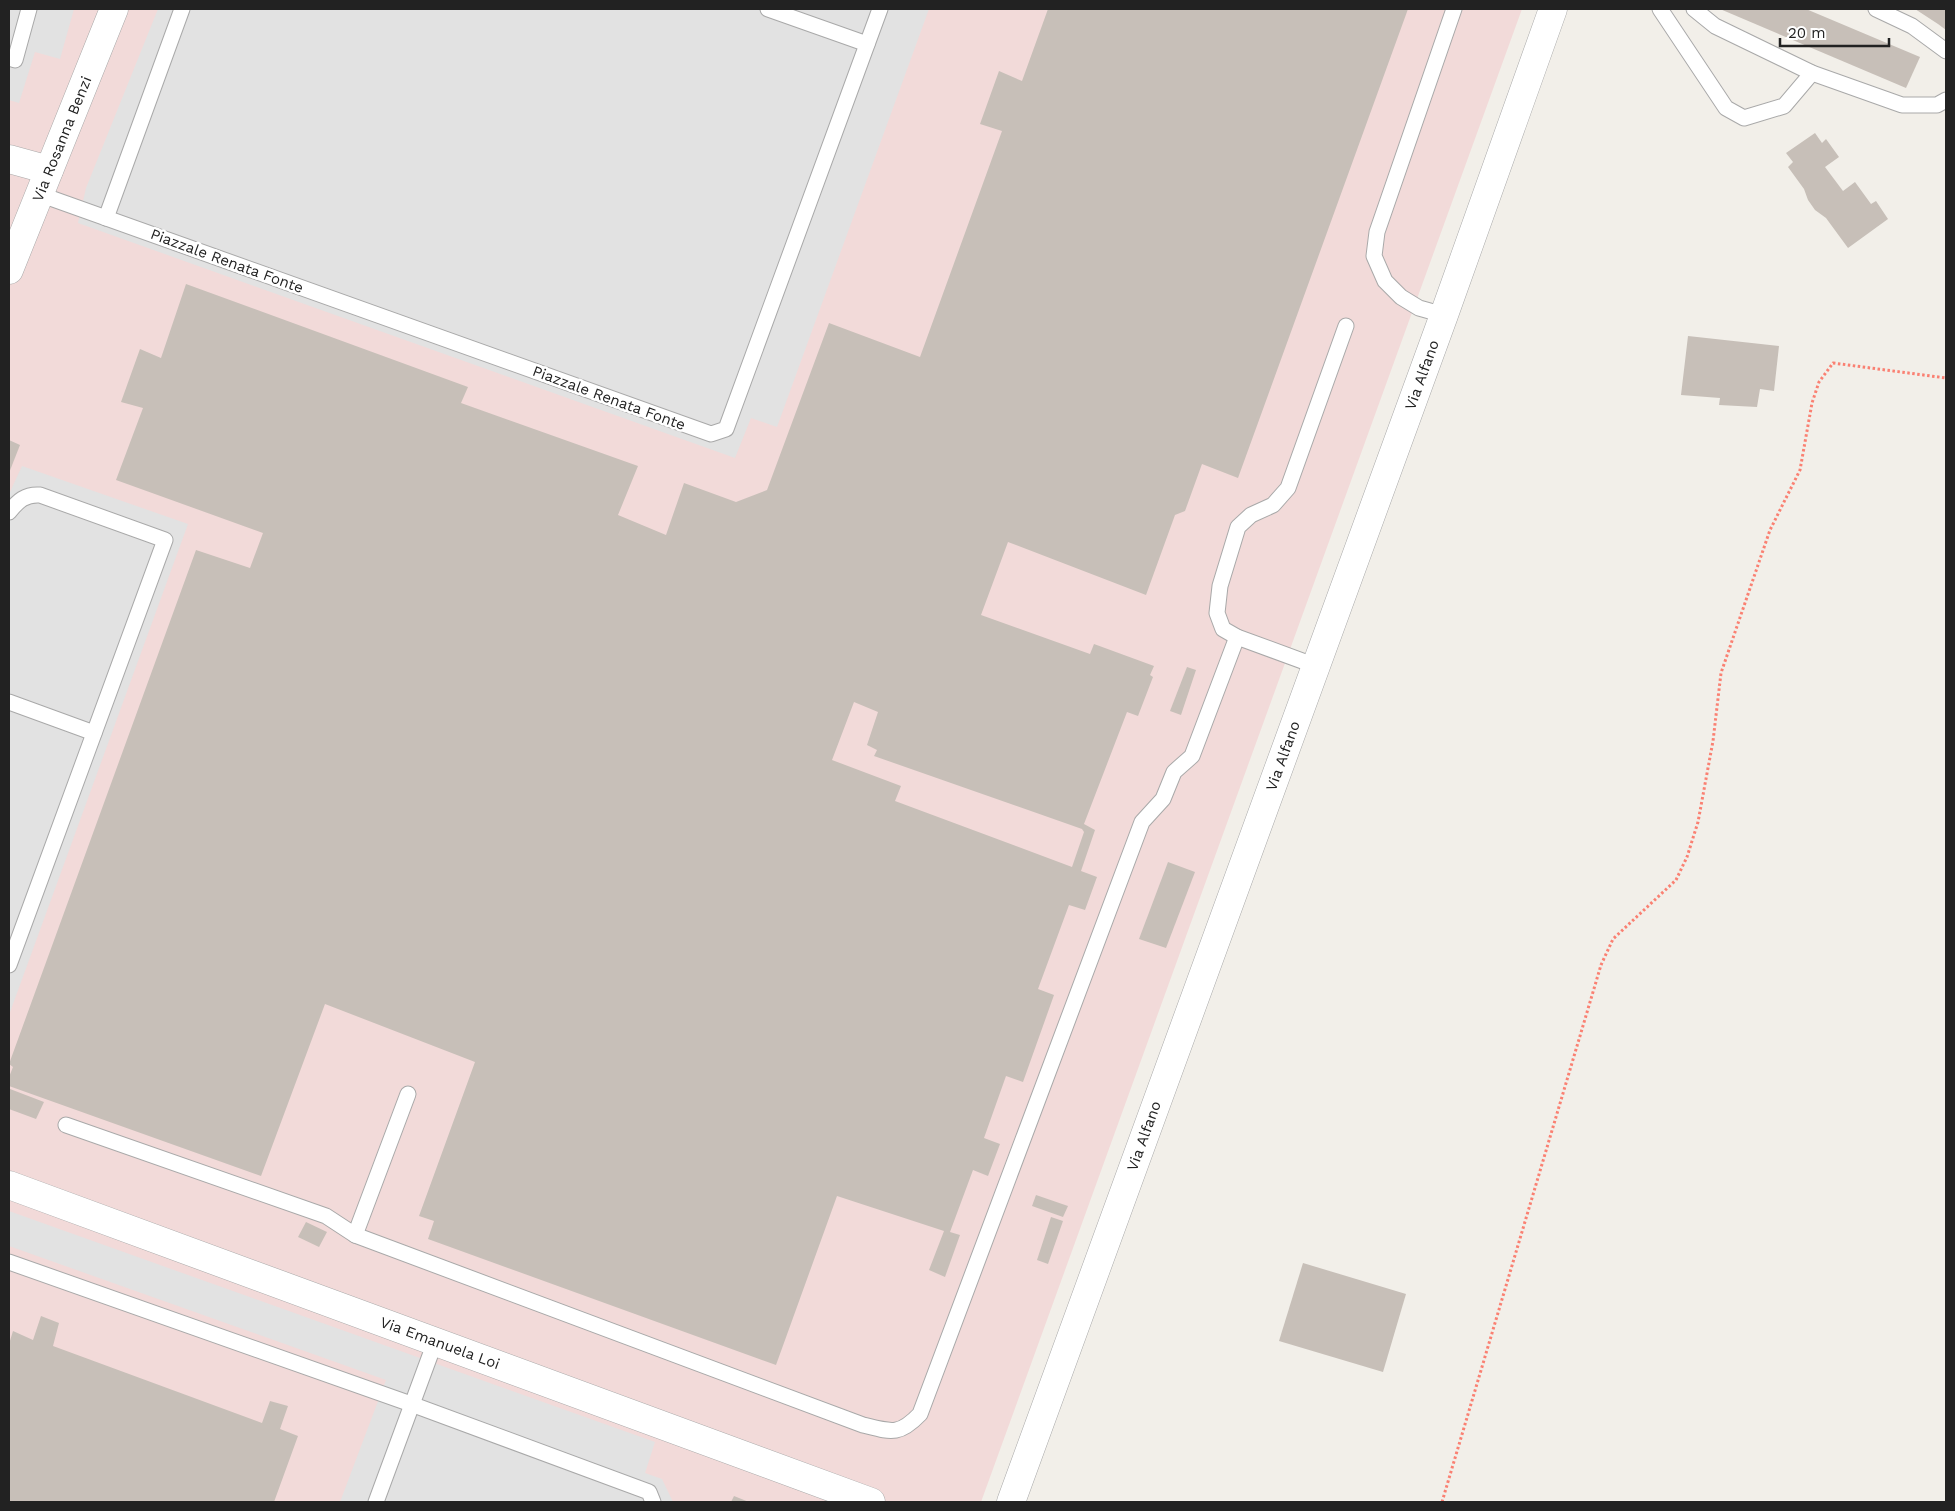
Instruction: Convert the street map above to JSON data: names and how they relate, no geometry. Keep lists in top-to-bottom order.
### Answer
{
  "streets": {
    "street": ["Via Rosanna Benzi", "Via Alfano", "Via Emanuela Loi"],
    "lane": ["Piazzale Renata Fonte"]
  },
  "crossings": [
    ["Via Rosanna Benzi", "Piazzale Renata Fonte"]
  ],
  "scale_bar": "20 m"
}
